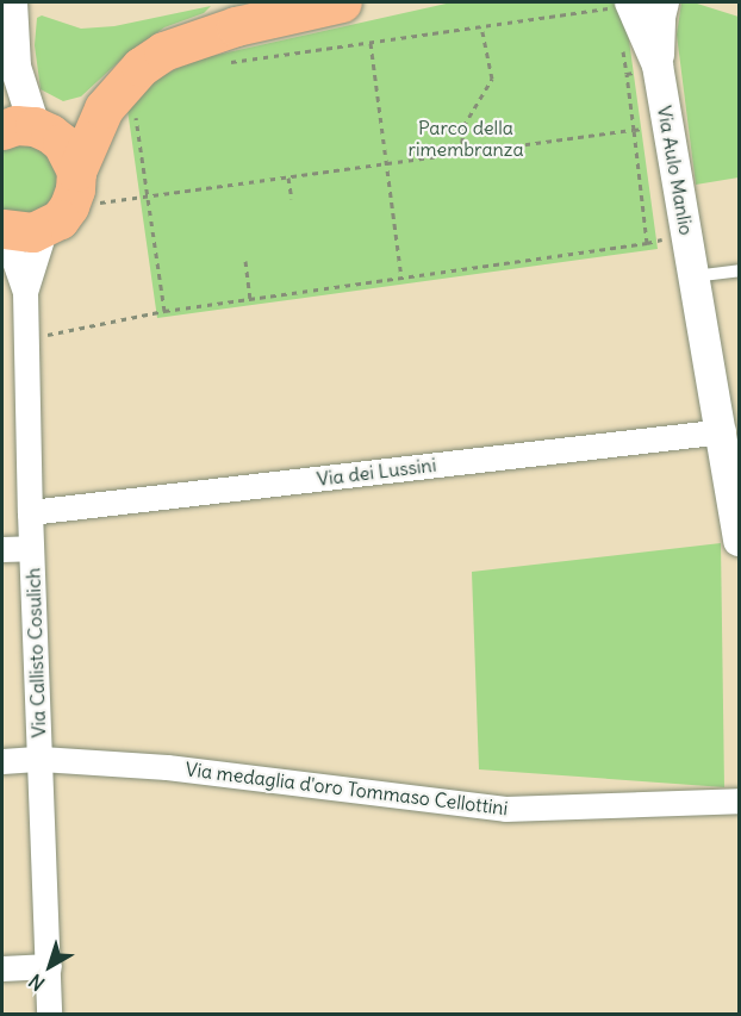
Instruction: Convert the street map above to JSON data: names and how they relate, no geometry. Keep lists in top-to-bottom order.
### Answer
{
  "streets": {
    "main road": ["Via Callisto Cosulich"],
    "street": ["Via Aulo Manlio", "Via dei Lussini", "Via medaglia d'oro Tommaso Cellottini"]
  },
  "crossings": [
    ["Via Aulo Manlio", "Via dei Lussini"],
    ["Via dei Lussini", "Via Callisto Cosulich"],
    ["Via Callisto Cosulich", "Via medaglia d'oro Tommaso Cellottini"]
  ],
  "parks": ["Parco della rimembranza"],
  "north": "bottom left"
}
